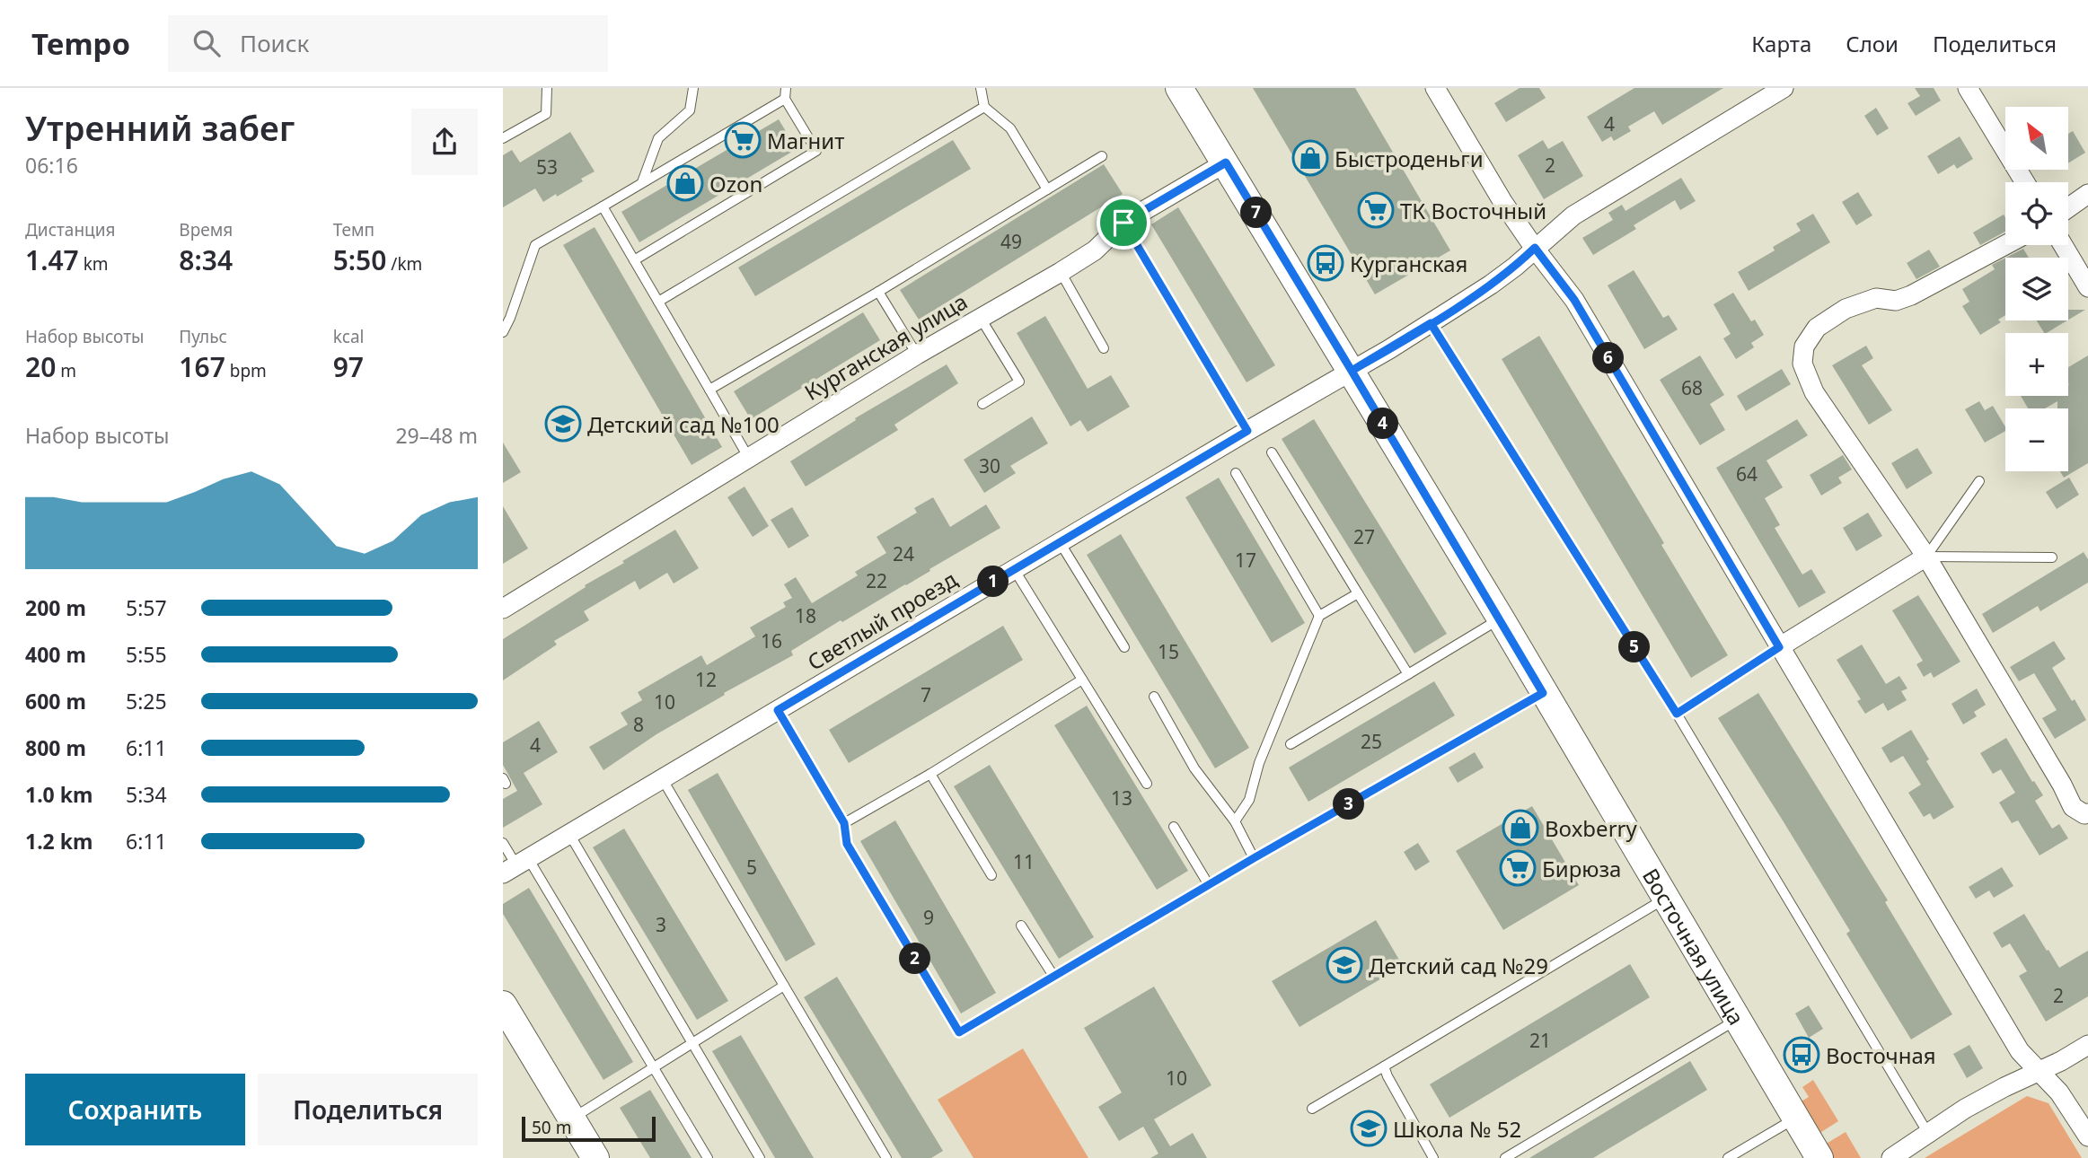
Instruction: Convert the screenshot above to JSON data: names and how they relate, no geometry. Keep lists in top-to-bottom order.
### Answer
{
  "streets": {
    "main road": ["Восточная улица"],
    "street": ["Курганская улица", "Светлый проезд"]
  },
  "crossings": [
    ["Курганская улица", "Восточная улица"],
    ["Светлый проезд", "Восточная улица"]
  ],
  "places": {
    "supermarket": ["Магнит", "ТК Восточный", "Бирюза"],
    "shop": ["Быстроденьги", "Ozon", "Boxberry"],
    "bus stop": ["Курганская", "Восточная"],
    "school or university": ["Детский сад №100", "Детский сад №29", "Школа № 52"]
  },
  "house_numbers": [
    "4",
    "2",
    "53",
    "49",
    "68",
    "30",
    "64",
    "27",
    "24",
    "17",
    "22",
    "18",
    "16",
    "15",
    "12",
    "7",
    "10",
    "8",
    "25",
    "4",
    "13",
    "11",
    "5",
    "9",
    "3",
    "2",
    "21",
    "10"
  ],
  "scale_bar": "50 m",
  "north": "top left",
  "page": {
    "header": "Tempo",
    "search": "Поиск",
    "nav": ["Карта", "Слои", "Поделиться"],
    "heading": ["Утренний забег", "06:16"],
    "map_buttons": ["+", "−"],
    "stats": [
      ["Дистанция", "1.47 km"],
      ["Время", "8:34"],
      ["Темп", "5:50 /km"],
      ["Набор высоты", "20 m"],
      ["Пульс", "167 bpm"],
      ["kcal", "97"]
    ],
    "pins": [
      "7",
      "6",
      "4",
      "1",
      "5",
      "3",
      "2"
    ],
    "chart": ["Набор высоты", "29–48 m"],
    "list": [
      {
        "name": "200 m",
        "note": "5:57"
      },
      {
        "name": "400 m",
        "note": "5:55"
      },
      {
        "name": "600 m",
        "note": "5:25"
      },
      {
        "name": "800 m",
        "note": "6:11"
      },
      {
        "name": "1.0 km",
        "note": "5:34"
      },
      {
        "name": "1.2 km",
        "note": "6:11"
      }
    ],
    "buttons": ["Сохранить", "Поделиться"],
    "scale": "50 m"
  }
}
